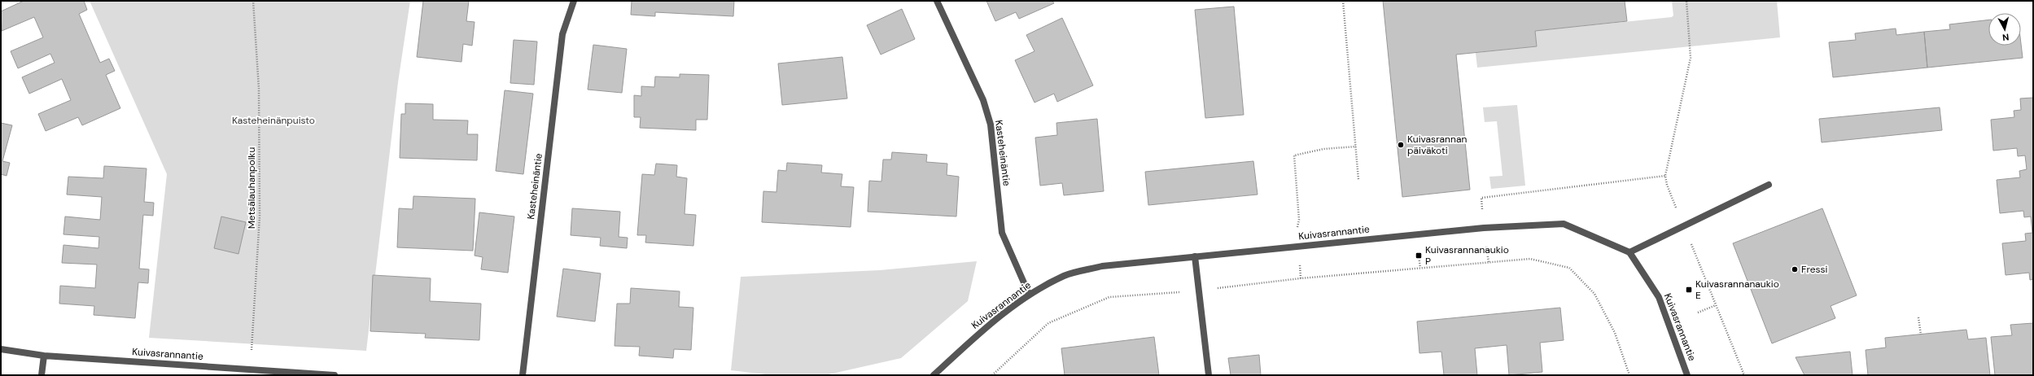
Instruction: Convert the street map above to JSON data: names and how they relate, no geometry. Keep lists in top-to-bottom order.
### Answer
{
  "streets": {
    "street": ["Kasteheinäntie", "Kuivasrannantie"],
    "path": ["Metsälauhanpolku"]
  },
  "crossings": [
    ["Kasteheinäntie", "Kuivasrannantie"],
    ["Metsälauhanpolku", "Kuivasrannantie"]
  ],
  "parks": ["Kasteheinänpuisto"],
  "places": {
    "other": ["Kuivasrannan päiväkoti", "Fressi"],
    "transit": ["Kuivasrannanaukio P", "Kuivasrannanaukio E"]
  },
  "north": "bottom"
}
